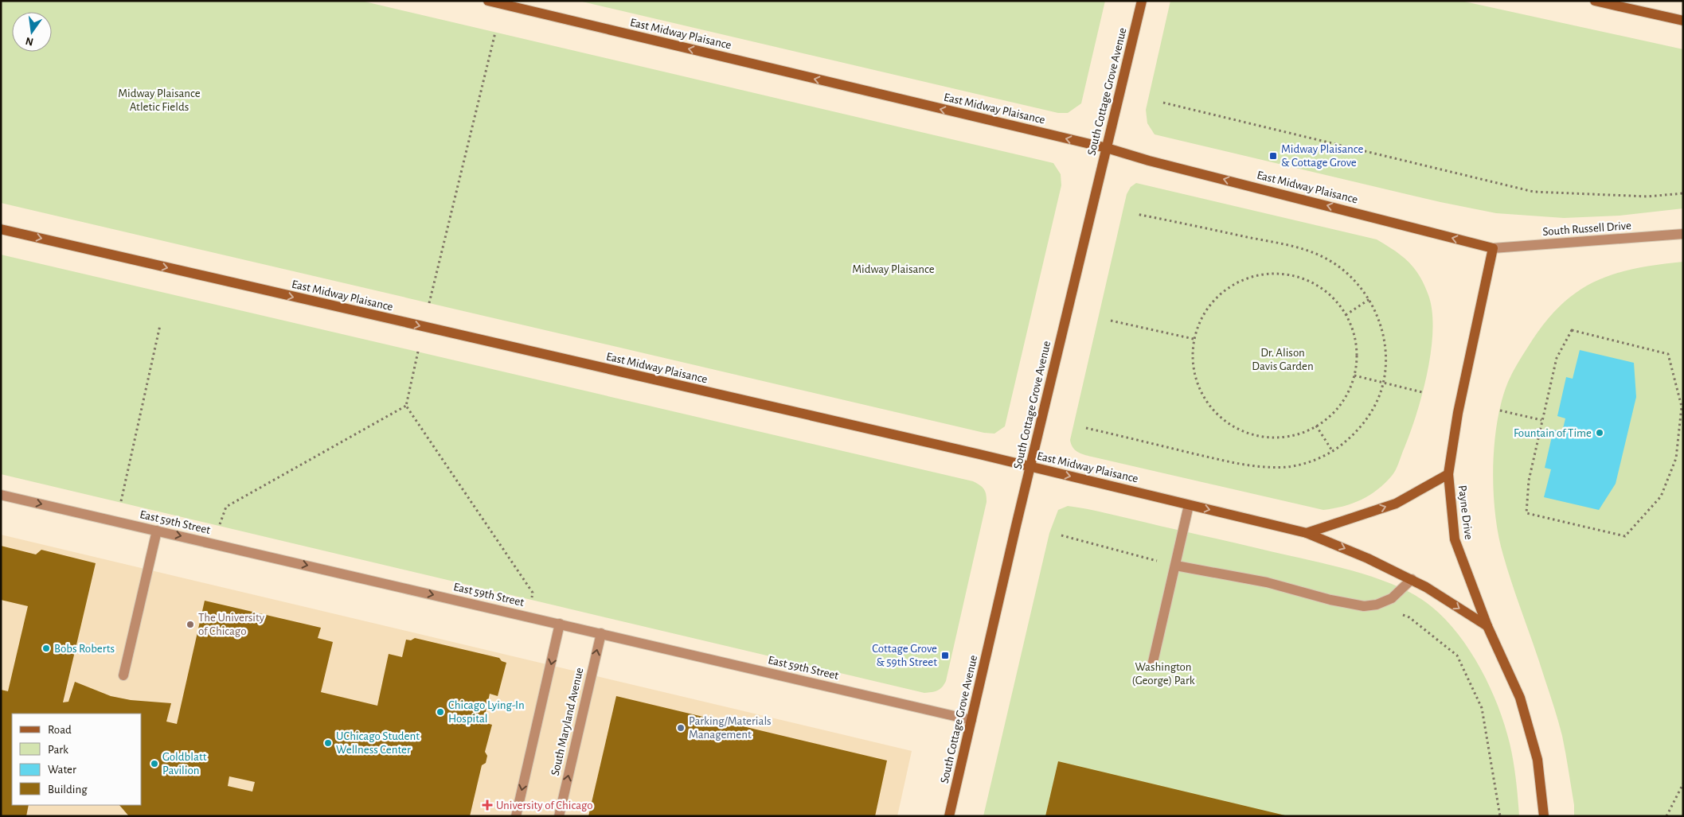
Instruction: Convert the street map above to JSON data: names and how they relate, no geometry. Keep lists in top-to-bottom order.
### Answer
{
  "streets": {
    "street": [
      "East Midway Plaisance",
      "South Cottage Grove Avenue",
      "South Russell Drive",
      "Payne Drive",
      "East 59th Street",
      "South Maryland Avenue"
    ]
  },
  "crossings": [
    ["East Midway Plaisance", "South Cottage Grove Avenue"],
    ["East Midway Plaisance", "South Russell Drive"],
    ["East Midway Plaisance", "Payne Drive"],
    ["South Cottage Grove Avenue", "East 59th Street"],
    ["South Russell Drive", "Payne Drive"],
    ["East 59th Street", "South Maryland Avenue"]
  ],
  "one_way": ["East 59th Street"],
  "parks": [
    "Midway Plaisance Atletic Fields",
    "Midway Plaisance",
    "Dr. Alison Davis Garden",
    "Washington (George) Park"
  ],
  "places": {
    "transit": ["Midway Plaisance & Cottage Grove", "Cottage Grove & 59th Street"],
    "other": [
      "Fountain of Time",
      "The University of Chicago",
      "Bobs Roberts",
      "Chicago Lying-In Hospital",
      "Parking/Materials Management",
      "UChicago Student Wellness Center",
      "Goldblatt Pavilion"
    ],
    "health": ["University of Chicago"]
  },
  "legend": [
    "Road",
    "Park",
    "Water",
    "Building"
  ],
  "north": "bottom"
}
